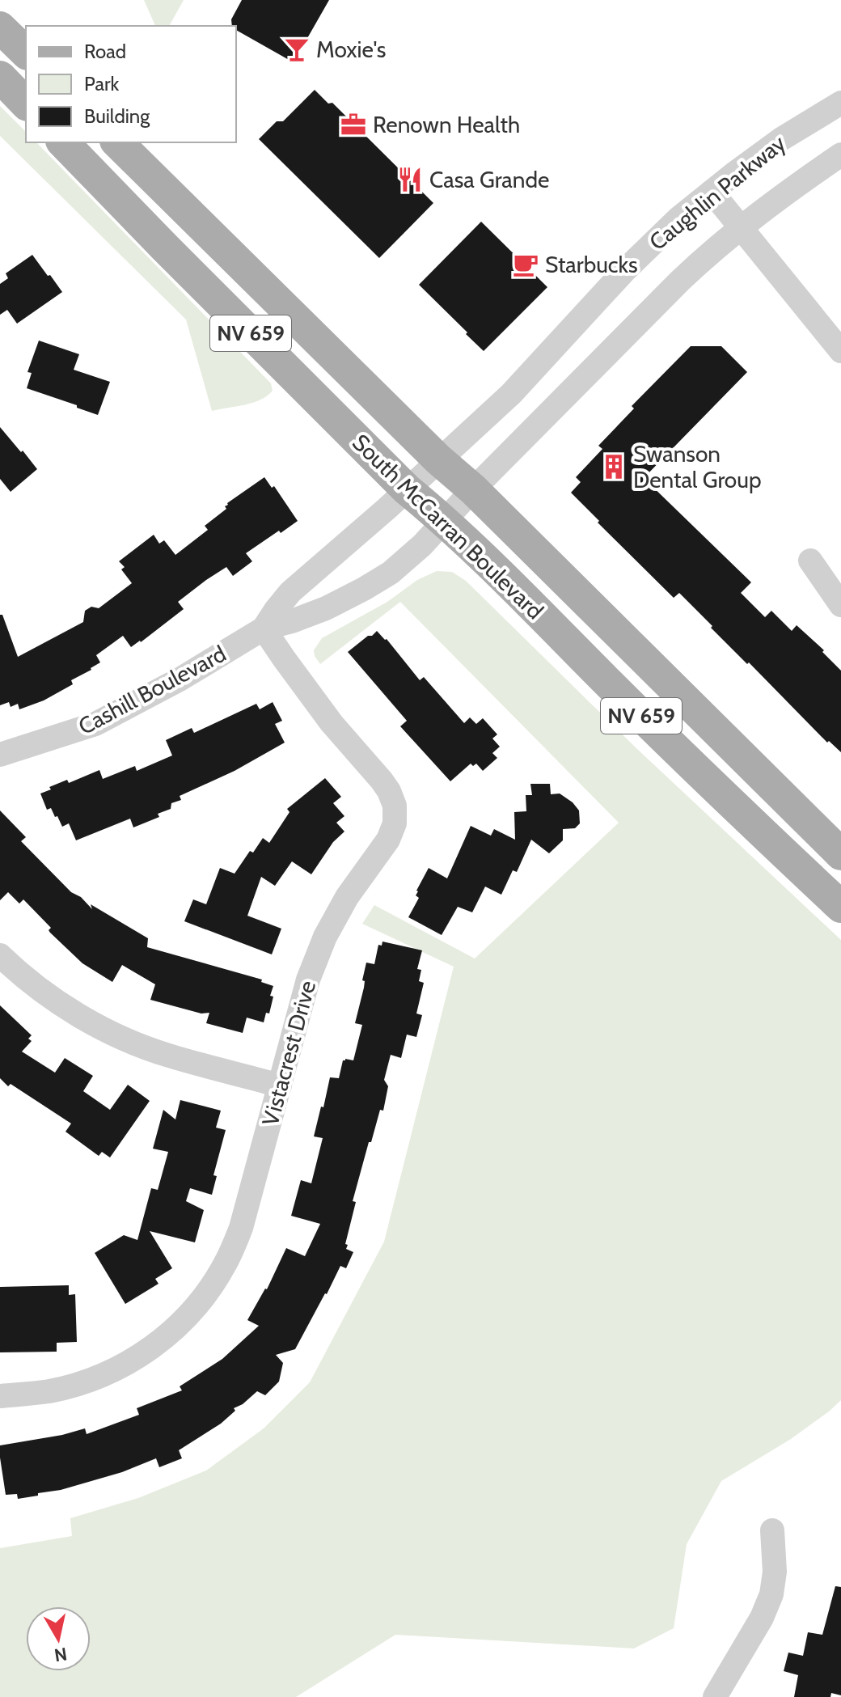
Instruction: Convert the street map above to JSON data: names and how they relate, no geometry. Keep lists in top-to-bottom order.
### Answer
{
  "streets": {
    "main road": ["NV 659", "South McCarran Boulevard"],
    "street": ["Caughlin Parkway", "Cashill Boulevard", "Vistacrest Drive"]
  },
  "crossings": [
    ["Caughlin Parkway", "South McCarran Boulevard"],
    ["Caughlin Parkway", "Cashill Boulevard"],
    ["South McCarran Boulevard", "Cashill Boulevard"],
    ["Cashill Boulevard", "Vistacrest Drive"]
  ],
  "places": {
    "bar": ["Moxie's"],
    "office": ["Renown Health"],
    "restaurant": ["Casa Grande"],
    "cafe": ["Starbucks"],
    "building": ["Swanson Dental Group"]
  },
  "legend": ["Road", "Park", "Building"],
  "north": "bottom"
}
